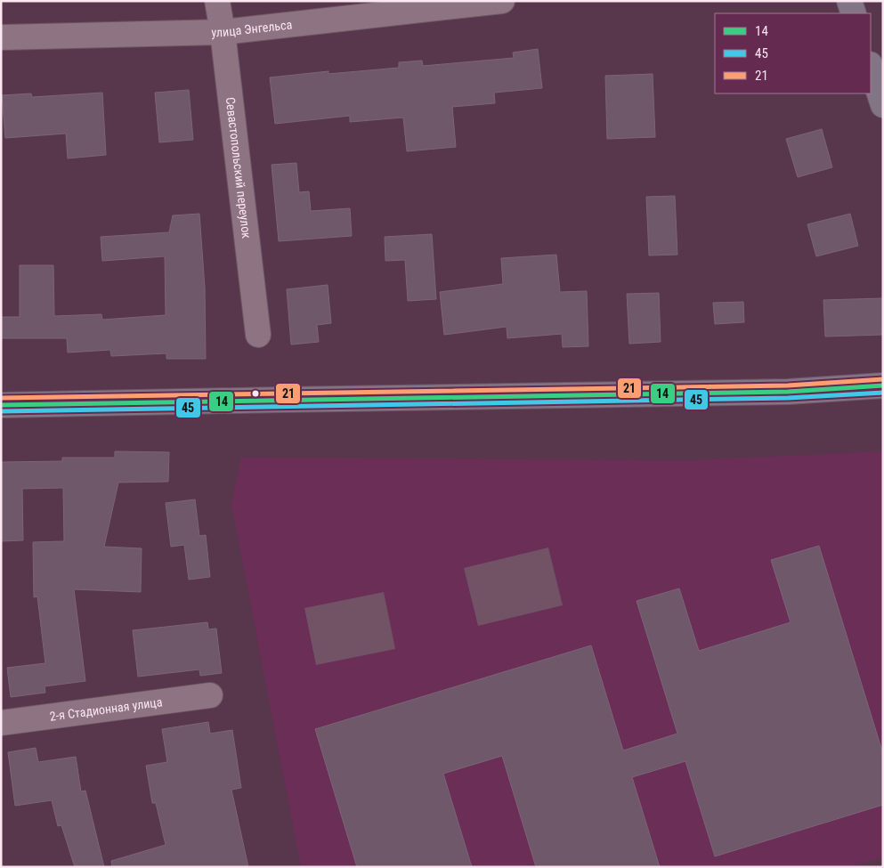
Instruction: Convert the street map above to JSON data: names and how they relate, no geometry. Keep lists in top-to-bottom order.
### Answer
{
  "streets": {
    "street": ["улица Энгельса", "Севастопольский переулок", "2-я Стадионная улица"]
  },
  "crossings": [
    ["улица Энгельса", "Севастопольский переулок"]
  ],
  "lines": ["transit line 21", "transit line 14", "transit line 45"],
  "legend": ["14", "45", "21"]
}
